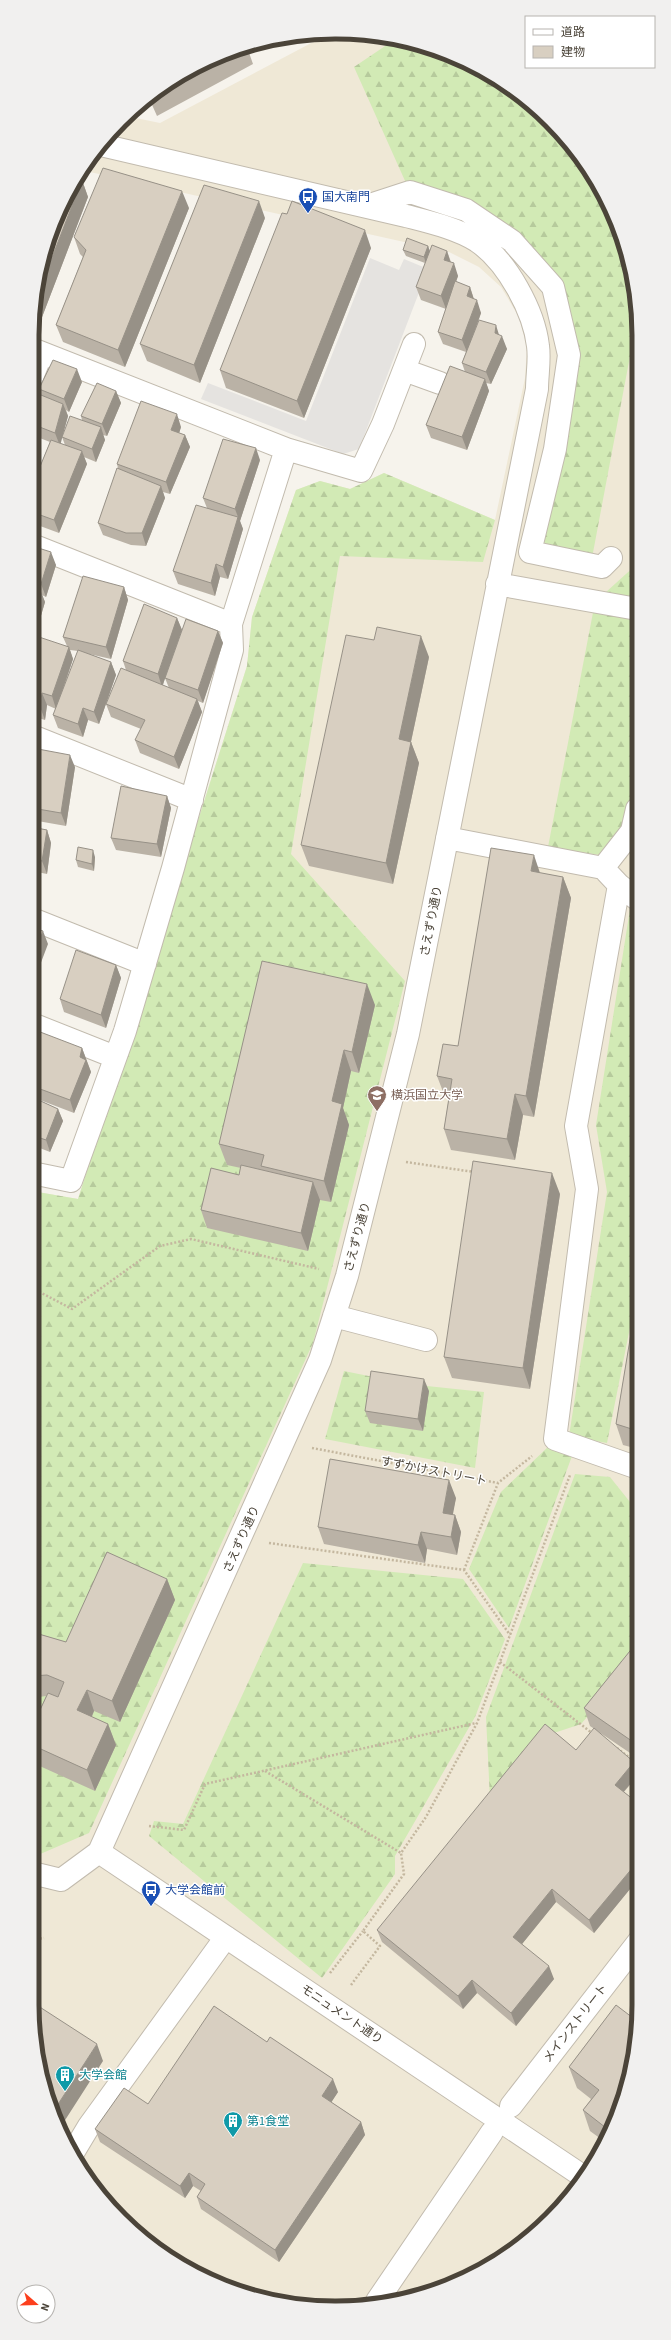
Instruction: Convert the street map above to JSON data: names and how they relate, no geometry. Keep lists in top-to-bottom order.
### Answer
{
  "streets": {
    "street": ["さえずり通り", "モニュメント通り", "メインストリート"],
    "path": ["すずかけストリート"]
  },
  "crossings": [
    ["さえずり通り", "すずかけストリート"],
    ["さえずり通り", "モニュメント通り"]
  ],
  "places": {
    "bus stop": ["国大南門", "大学会館前"],
    "school or university": ["横浜国立大学"],
    "building": ["大学会館", "第1食堂"]
  },
  "legend": ["道路", "建物"],
  "north": "right"
}
